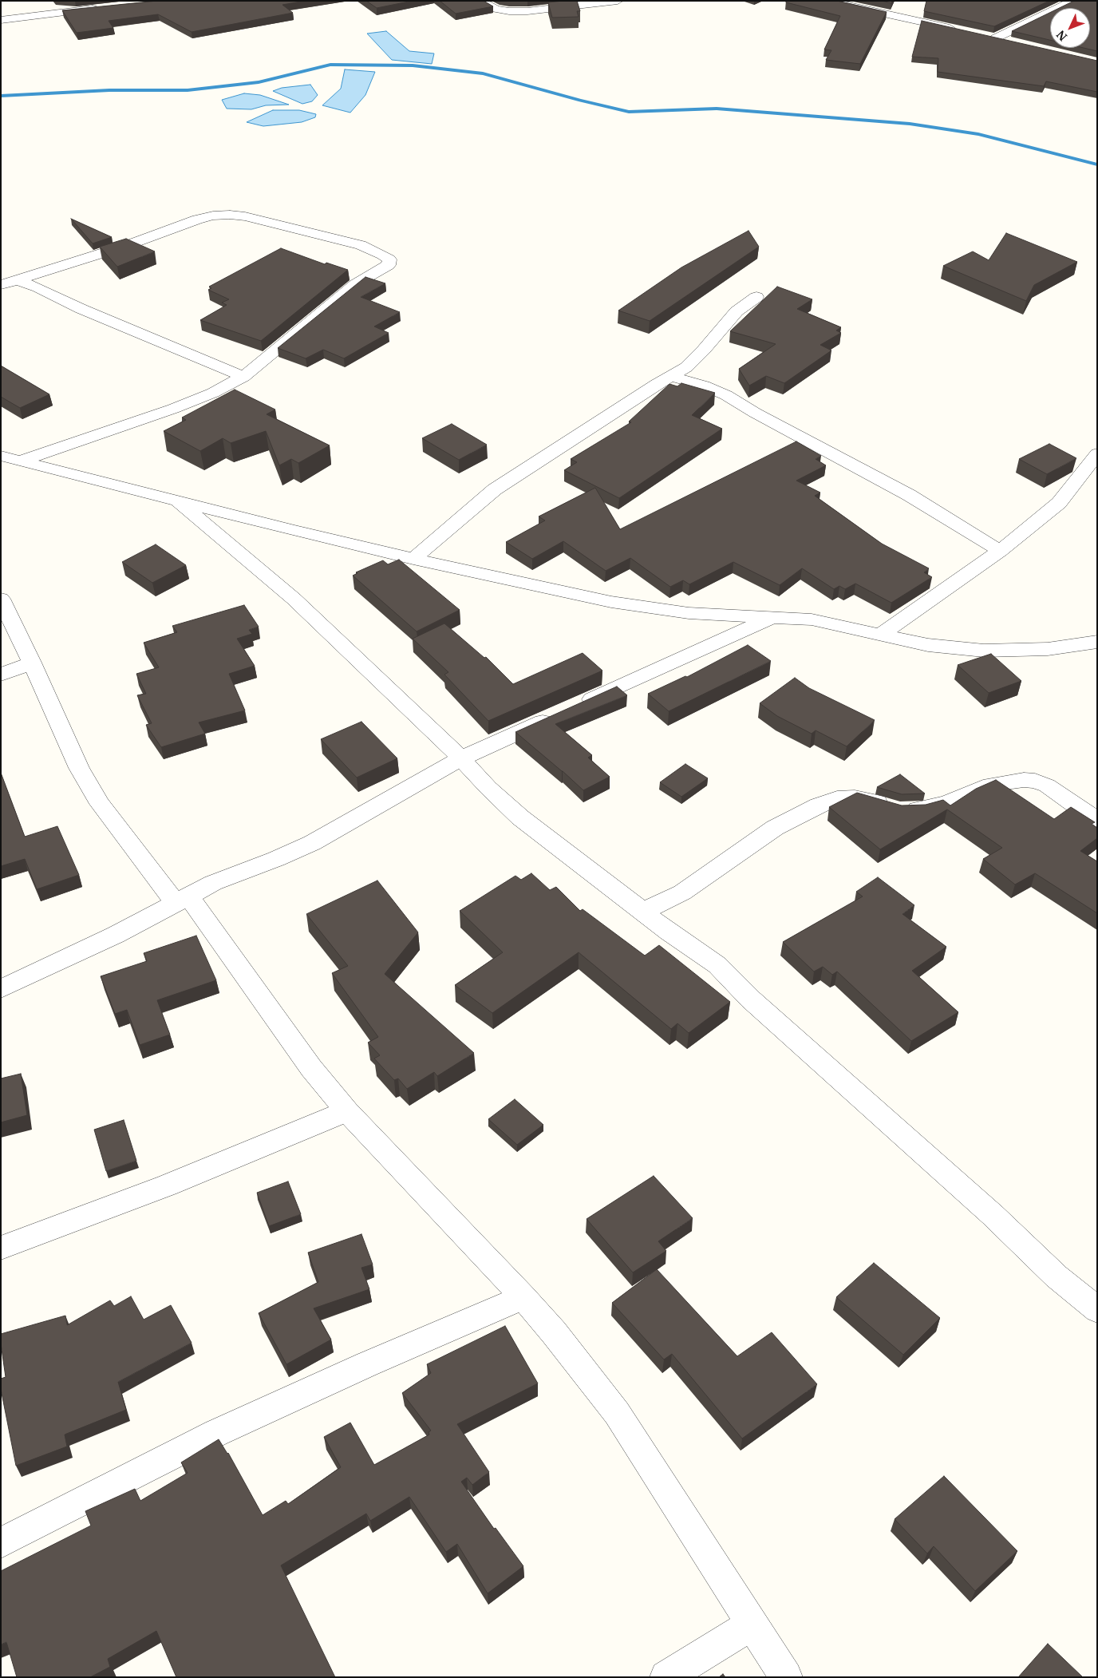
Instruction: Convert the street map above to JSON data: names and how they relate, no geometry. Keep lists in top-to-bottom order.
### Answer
{
  "north": "bottom left"
}
